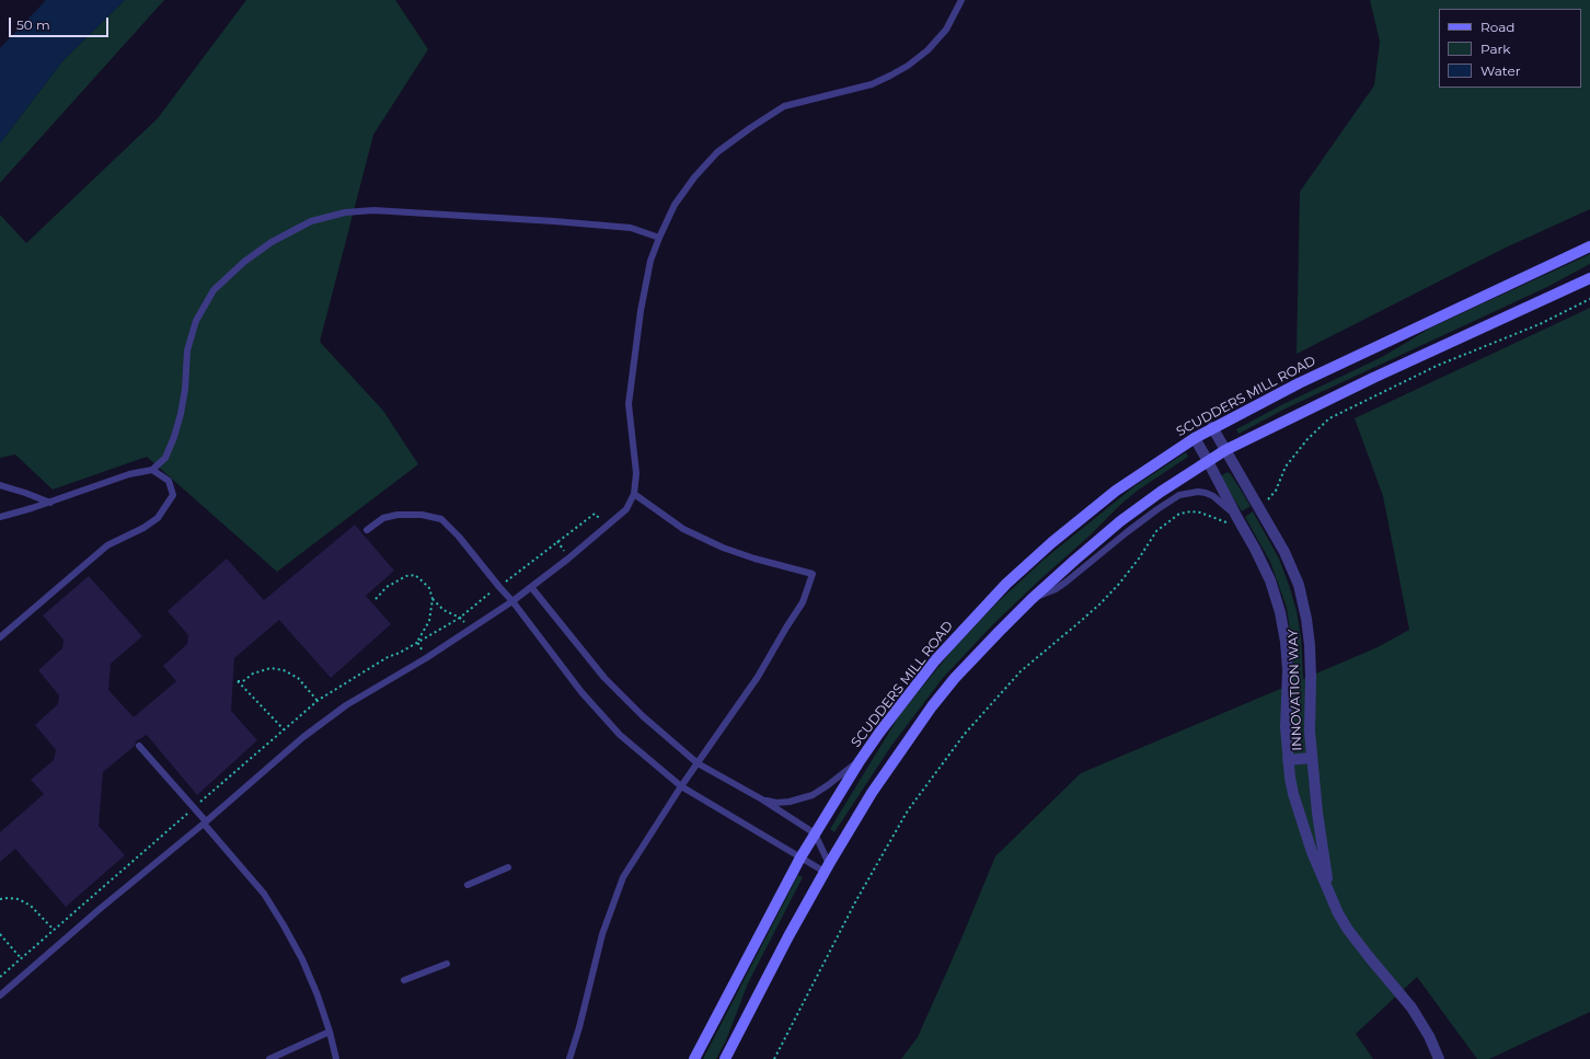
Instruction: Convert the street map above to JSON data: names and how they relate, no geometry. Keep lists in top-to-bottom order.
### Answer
{
  "streets": {
    "main road": ["SCUDDERS MILL ROAD"],
    "street": ["INNOVATION WAY"]
  },
  "crossings": [
    ["SCUDDERS MILL ROAD", "INNOVATION WAY"]
  ],
  "legend": ["Road", "Park", "Water"],
  "scale_bar": "50 m"
}
